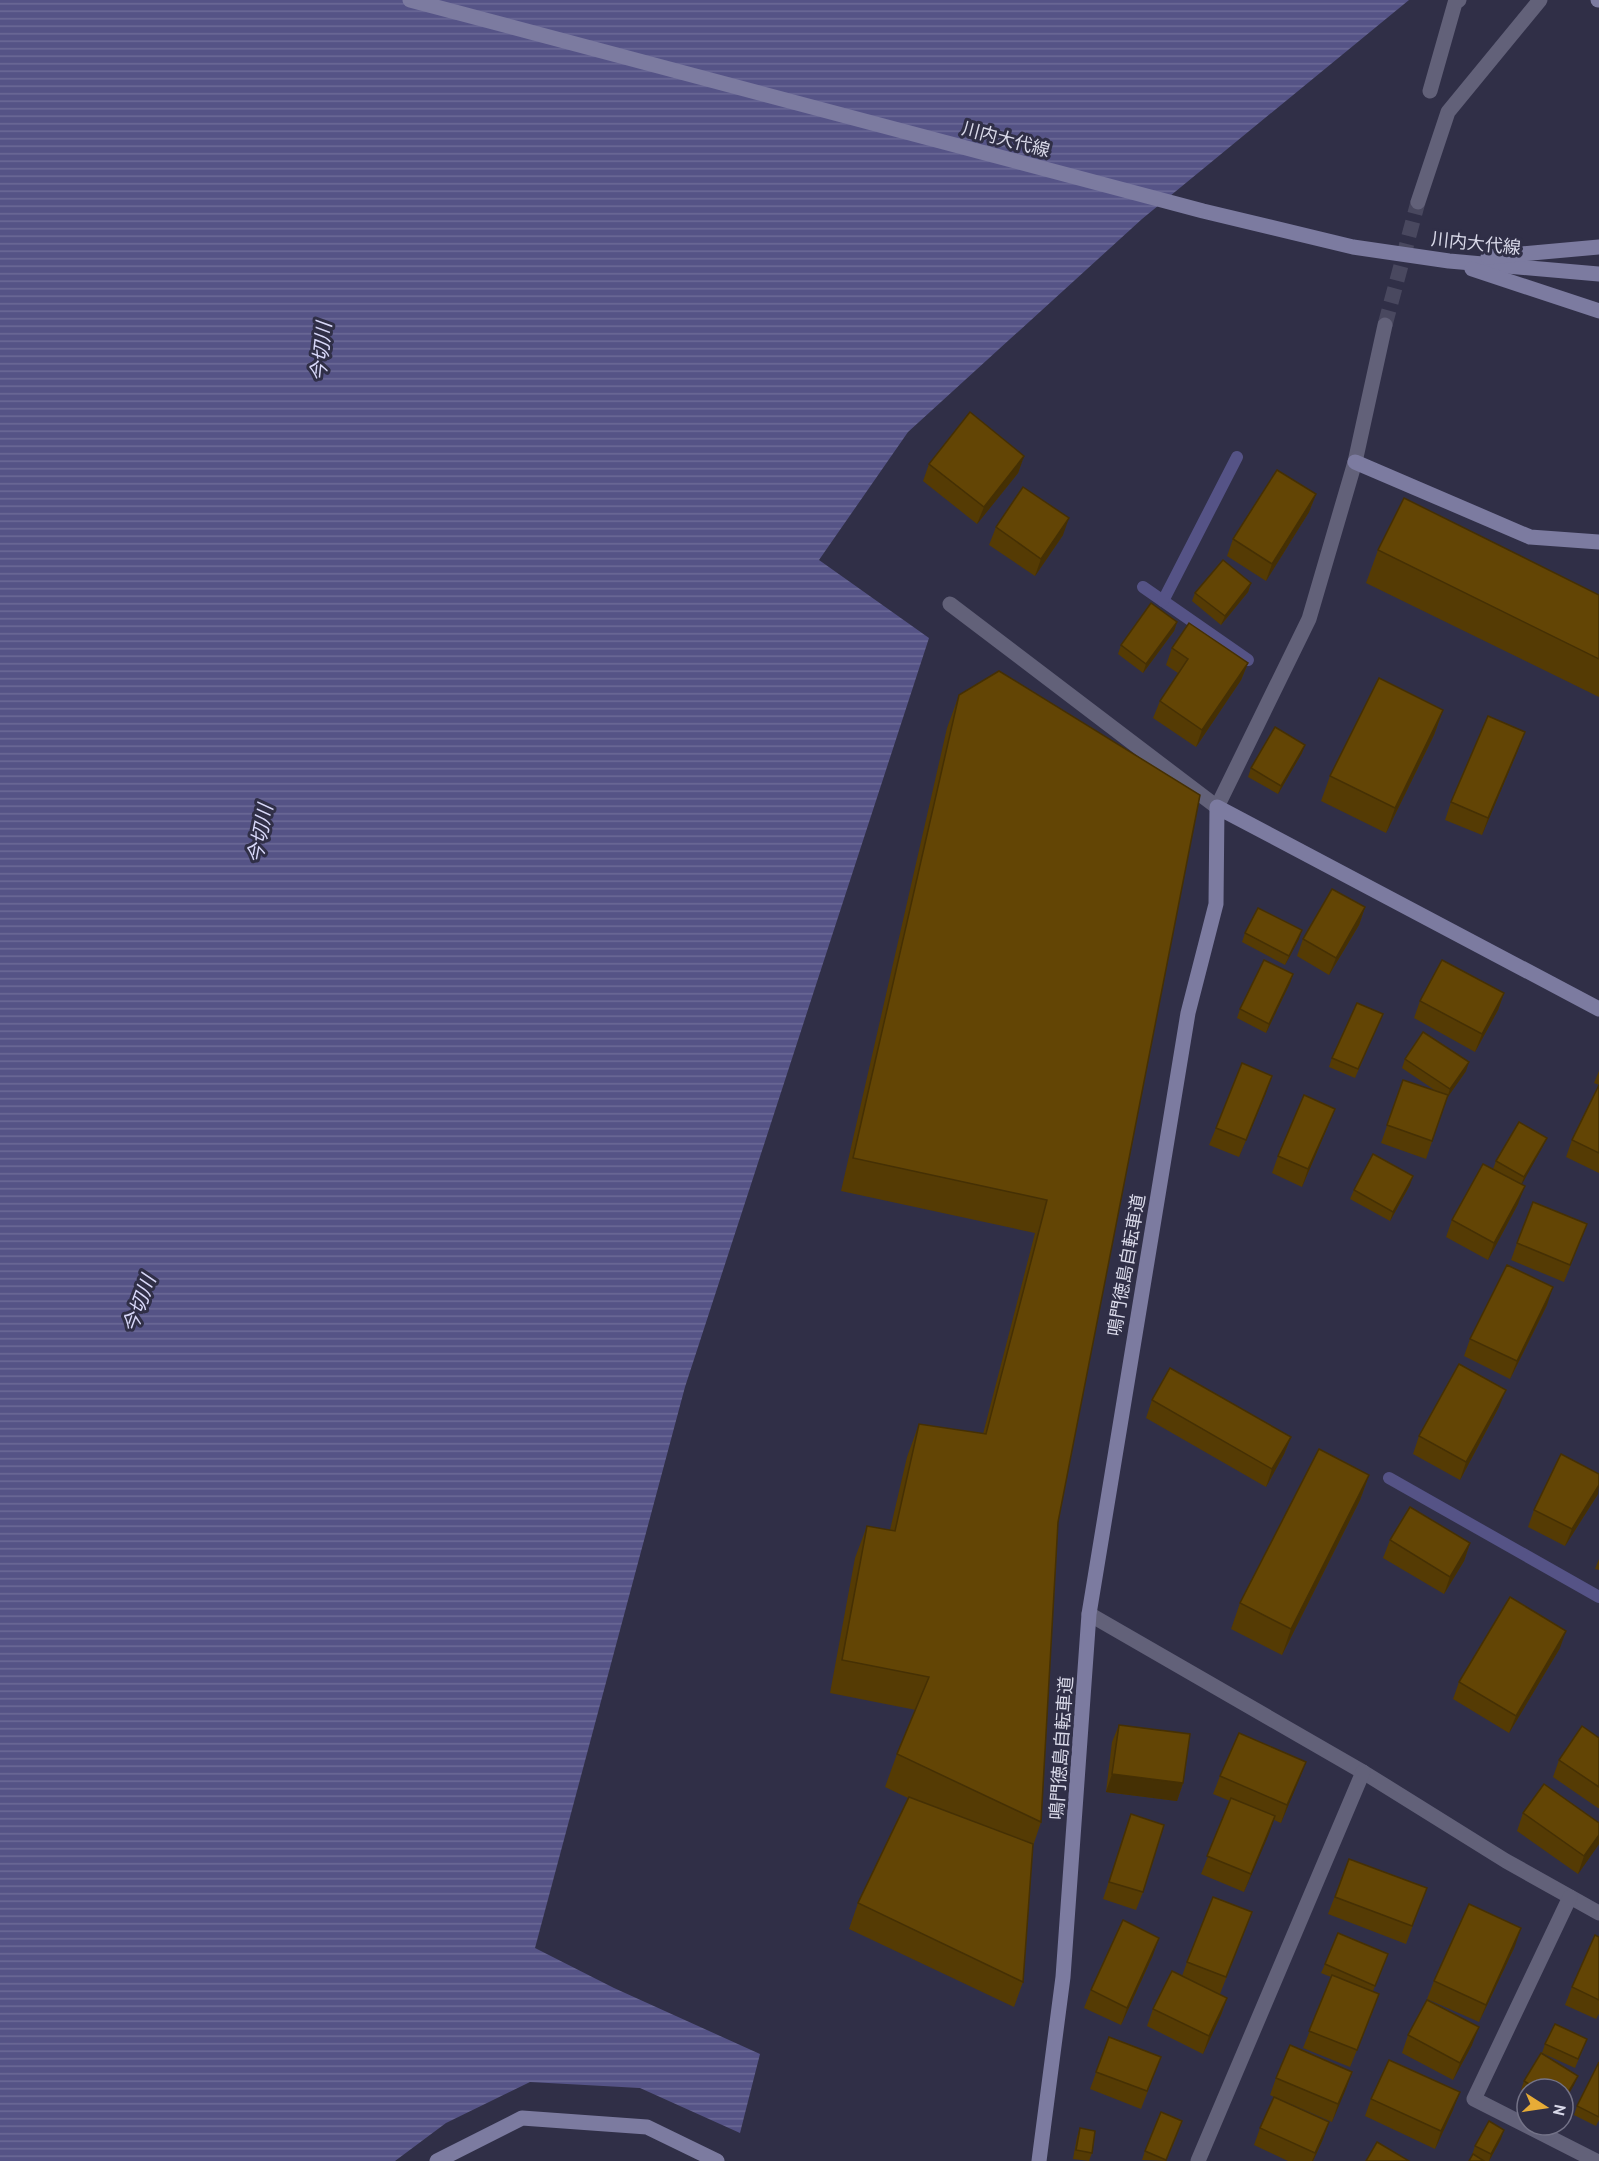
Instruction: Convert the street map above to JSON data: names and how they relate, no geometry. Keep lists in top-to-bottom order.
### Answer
{
  "streets": {
    "main road": ["川内大代線", "鳴門徳島自転車道"]
  },
  "water": ["今切川"],
  "north": "right"
}
